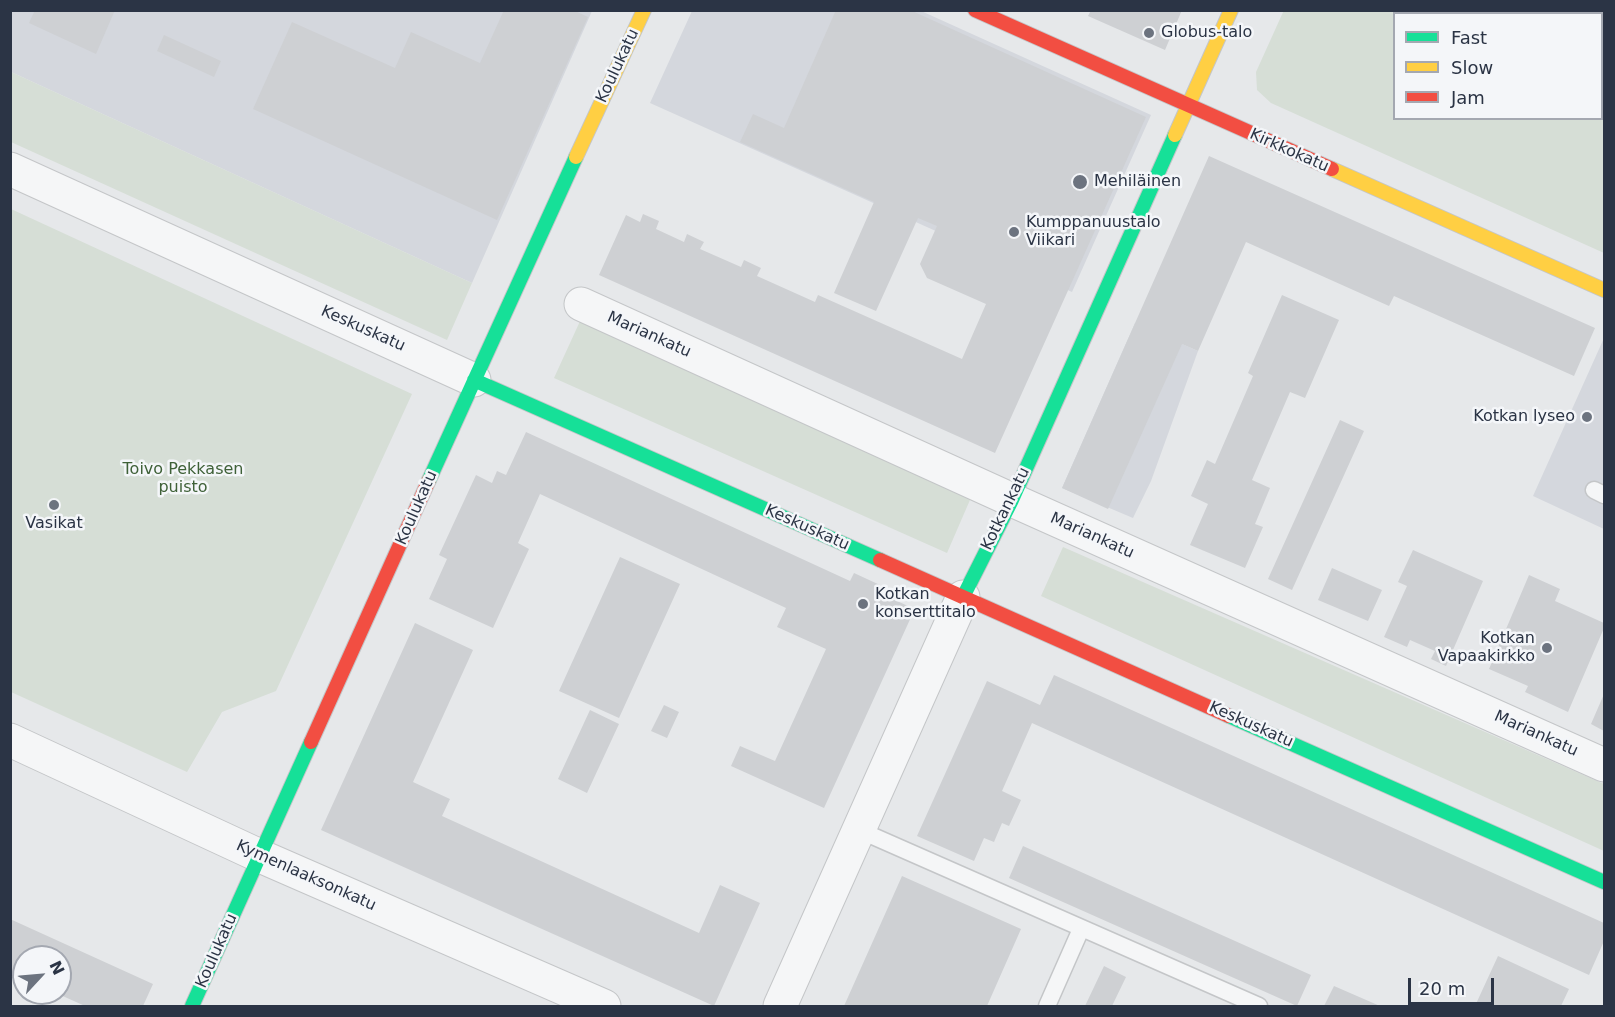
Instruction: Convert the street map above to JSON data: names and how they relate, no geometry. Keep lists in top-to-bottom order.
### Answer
{
  "streets": {
    "main road": [
      "Koulukatu",
      "Kirkkokatu",
      "Keskuskatu",
      "Kotkankatu"
    ],
    "street": ["Mariankatu", "Kymenlaaksonkatu"]
  },
  "crossings": [
    ["Koulukatu", "Keskuskatu"],
    ["Koulukatu", "Kymenlaaksonkatu"],
    ["Kirkkokatu", "Kotkankatu"],
    ["Keskuskatu", "Kotkankatu"],
    ["Mariankatu", "Kotkankatu"]
  ],
  "parks": ["Toivo Pekkasen puisto"],
  "places": [
    "Globus-talo",
    "Mehiläinen",
    "Kumppanuustalo Viikari",
    "Kotkan lyseo",
    "Vasikat",
    "Kotkan konserttitalo",
    "Kotkan Vapaakirkko"
  ],
  "legend": ["Fast", "Slow", "Jam"],
  "scale_bar": "20 m",
  "north": "top right"
}
